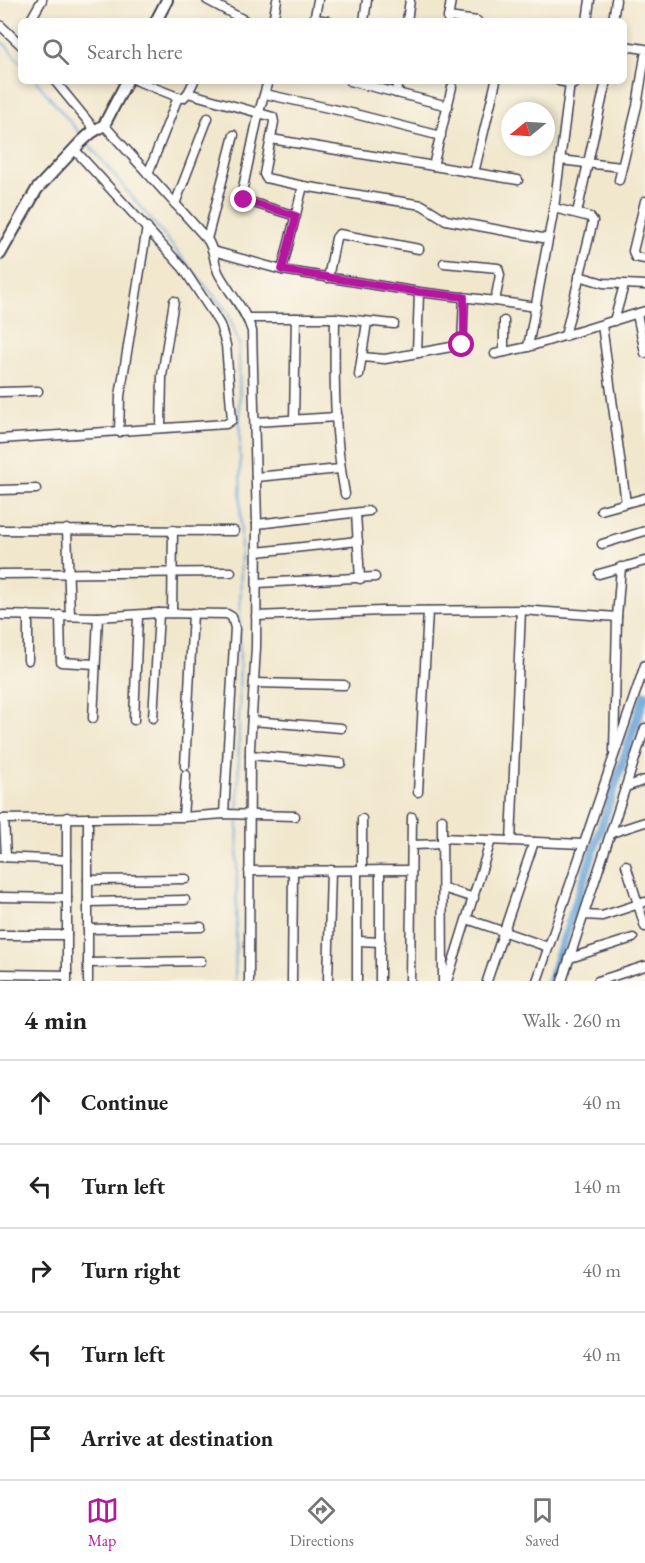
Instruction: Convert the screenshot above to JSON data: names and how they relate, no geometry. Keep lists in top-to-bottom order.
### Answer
{
  "north": "left",
  "page": {
    "search": "Search here",
    "heading": ["4 min", "Walk · 260 m"],
    "list": [
      ["Continue", "40 m"],
      ["Turn left", "140 m"],
      ["Turn right", "40 m"],
      ["Turn left", "40 m"],
      "Arrive at destination"
    ],
    "nav": ["Map", "Directions", "Saved"]
  }
}
